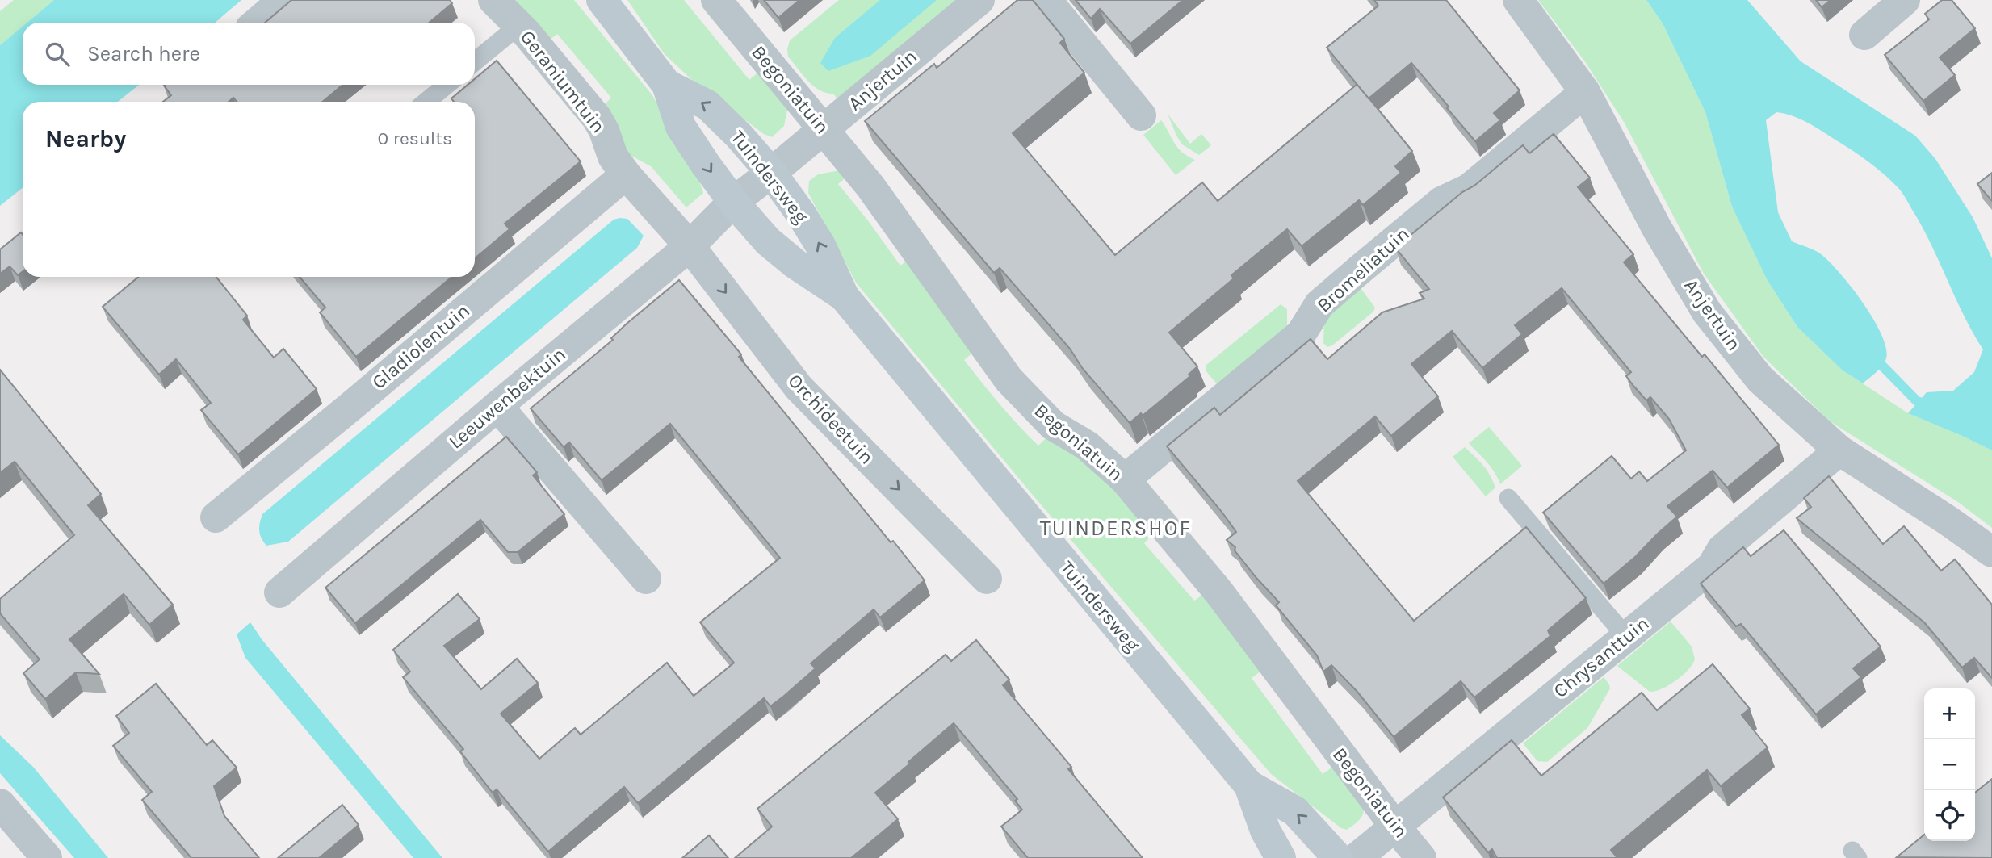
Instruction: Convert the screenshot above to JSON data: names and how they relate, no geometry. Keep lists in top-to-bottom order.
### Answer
{
  "streets": {
    "main road": ["Tuindersweg"],
    "street": [
      "Anjertuin",
      "Geraniumtuin",
      "Begoniatuin",
      "Bromeliatuin",
      "Gladiolentuin",
      "Leeuwenbektuin",
      "Orchideetuin",
      "Chrysanttuin"
    ]
  },
  "crossings": [
    ["Anjertuin", "Begoniatuin"],
    ["Anjertuin", "Tuindersweg"],
    ["Anjertuin", "Bromeliatuin"],
    ["Anjertuin", "Leeuwenbektuin"],
    ["Anjertuin", "Chrysanttuin"],
    ["Geraniumtuin", "Gladiolentuin"],
    ["Geraniumtuin", "Leeuwenbektuin"],
    ["Geraniumtuin", "Orchideetuin"],
    ["Begoniatuin", "Bromeliatuin"],
    ["Begoniatuin", "Chrysanttuin"],
    ["Tuindersweg", "Leeuwenbektuin"],
    ["Leeuwenbektuin", "Orchideetuin"]
  ],
  "districts": ["TUINDERSHOF"],
  "page": {
    "search": "Search here",
    "heading": ["Nearby", "0 results"],
    "map_buttons": ["+", "−"]
  }
}
